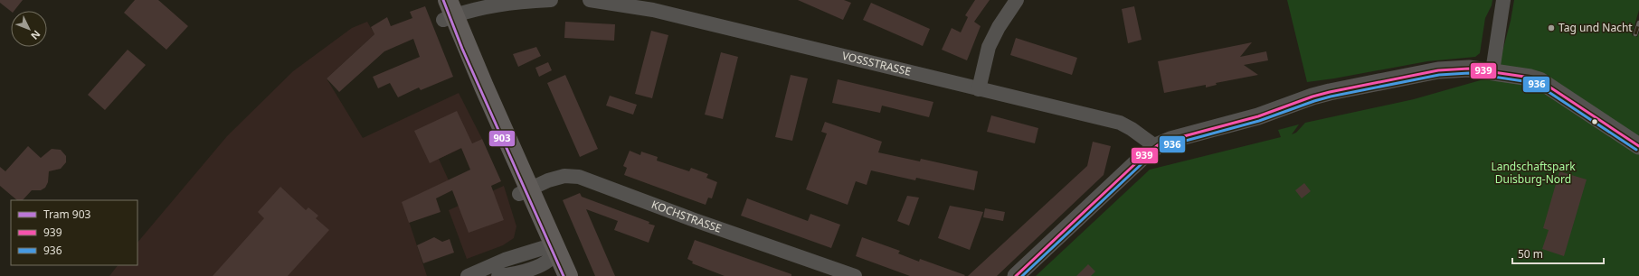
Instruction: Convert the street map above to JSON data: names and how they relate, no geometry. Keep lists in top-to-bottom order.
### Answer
{
  "streets": {
    "street": ["VOSSSTRASSE", "KOCHSTRASSE"]
  },
  "parks": ["Landschaftspark Duisburg-Nord"],
  "places": ["Tag und Nacht"],
  "lines": ["tram line 903", "transit line 939", "transit line 936"],
  "legend": ["Tram 903", "939", "936"],
  "scale_bar": "50 m",
  "north": "bottom right"
}
